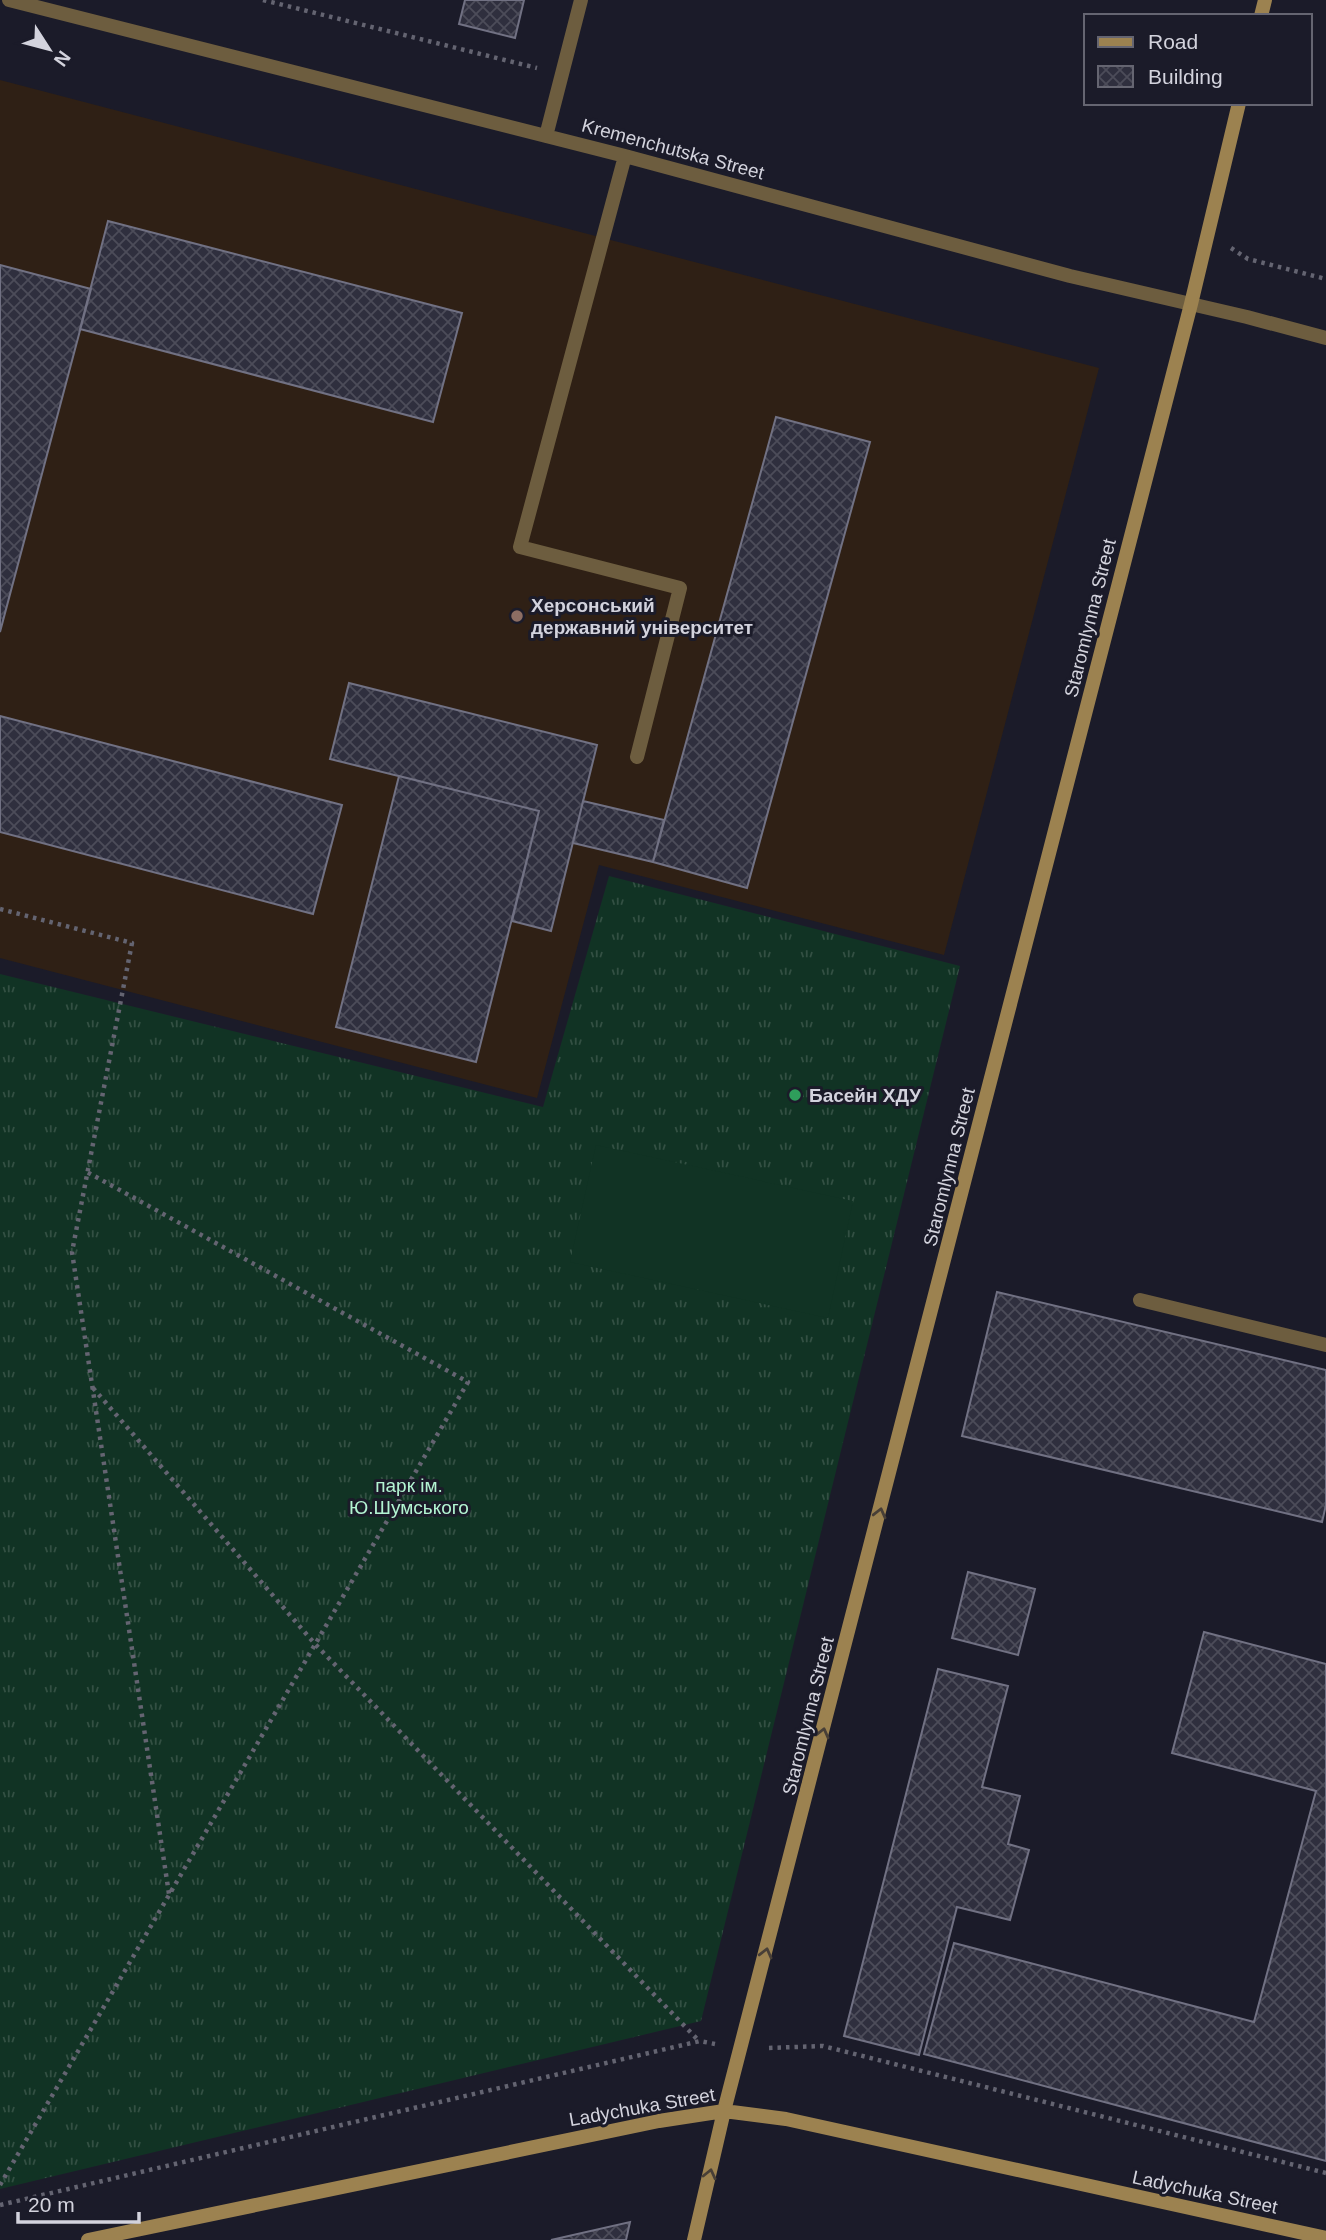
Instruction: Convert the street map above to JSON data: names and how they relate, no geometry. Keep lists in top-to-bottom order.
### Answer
{
  "streets": {
    "street": ["Kremenchutska Street", "Staromlynna Street", "Ladychuka Street"]
  },
  "crossings": [
    ["Kremenchutska Street", "Staromlynna Street"],
    ["Staromlynna Street", "Ladychuka Street"]
  ],
  "one_way": ["Staromlynna Street"],
  "parks": ["парк ім. Ю.Шумського"],
  "places": ["Херсонський державний університет", "Басейн ХДУ"],
  "legend": ["Road", "Building"],
  "scale_bar": "20 m",
  "north": "bottom right"
}
